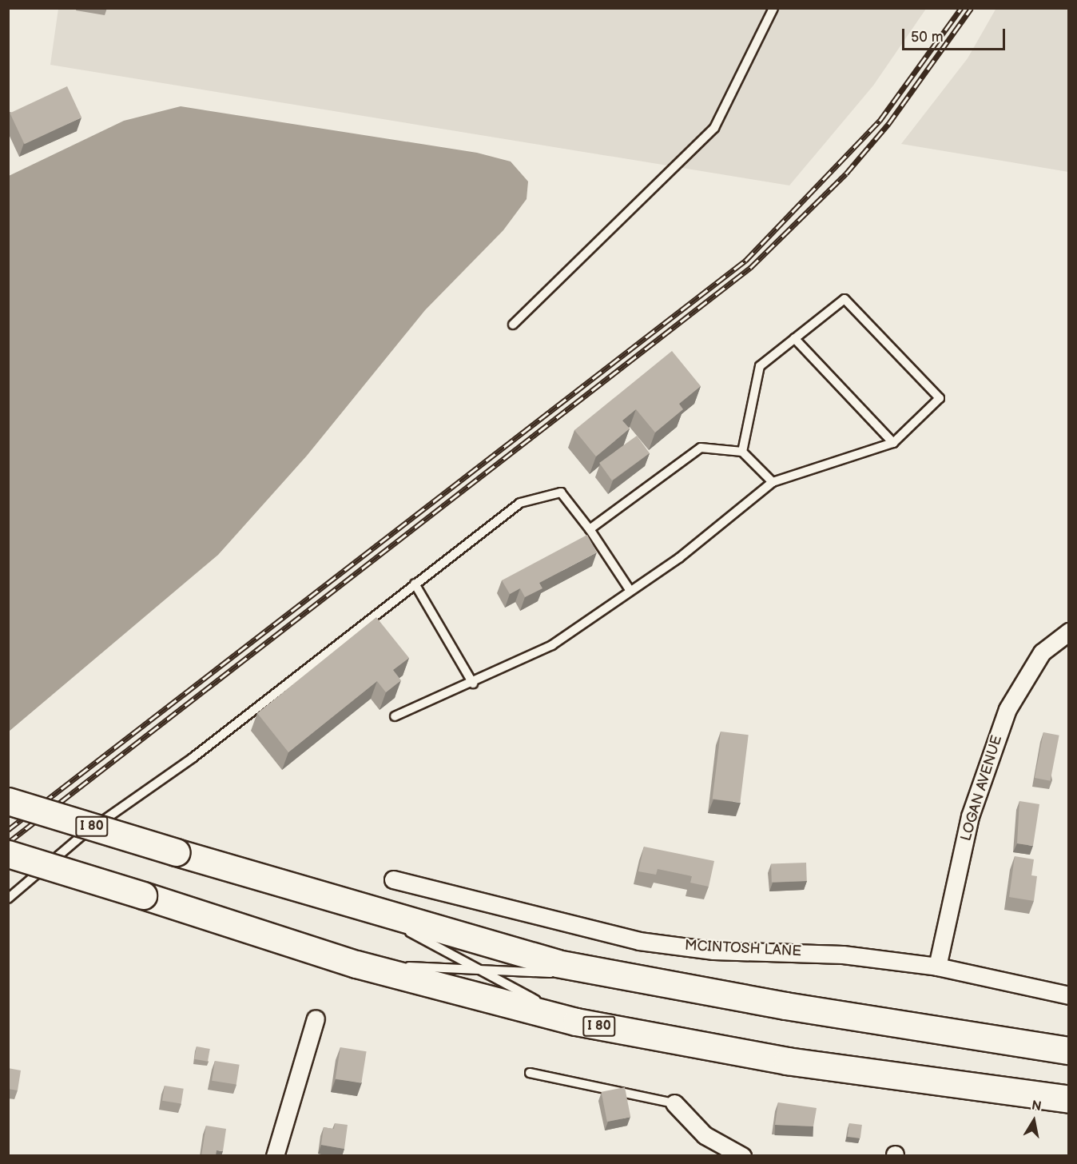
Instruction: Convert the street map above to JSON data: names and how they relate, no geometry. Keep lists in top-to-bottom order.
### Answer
{
  "streets": {
    "highway": ["I 80"],
    "street": ["LOGAN AVENUE", "MCINTOSH LANE"]
  },
  "crossings": [
    ["LOGAN AVENUE", "MCINTOSH LANE"]
  ],
  "scale_bar": "50 m",
  "north": "top"
}
